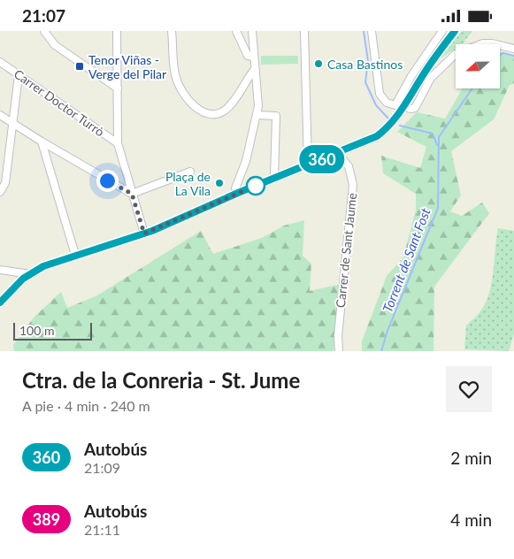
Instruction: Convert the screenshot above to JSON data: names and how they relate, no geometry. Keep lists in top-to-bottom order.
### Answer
{
  "streets": {
    "street": ["Carrer Doctor Turrò", "Carrer de Sant Jaume"]
  },
  "water": ["Torrent de Sant Fost"],
  "places": {
    "other": ["Casa Bastinos", "Plaça de La Vila"],
    "transit": ["Tenor Viñas - Verge del Pilar"]
  },
  "lines": ["bus line 360"],
  "scale_bar": "100 m",
  "north": "left",
  "page": {
    "status": "21:07",
    "on_map": "360",
    "scale": "100 m",
    "heading": ["Ctra. de la Conreria - St. Jume", "A pie · 4 min · 240 m"],
    "list": [
      {
        "mark": "360",
        "name": "Autobús",
        "note": "21:09",
        "value": "2 min"
      },
      {
        "mark": "389",
        "name": "Autobús",
        "note": "21:11",
        "value": "4 min"
      }
    ]
  }
}
